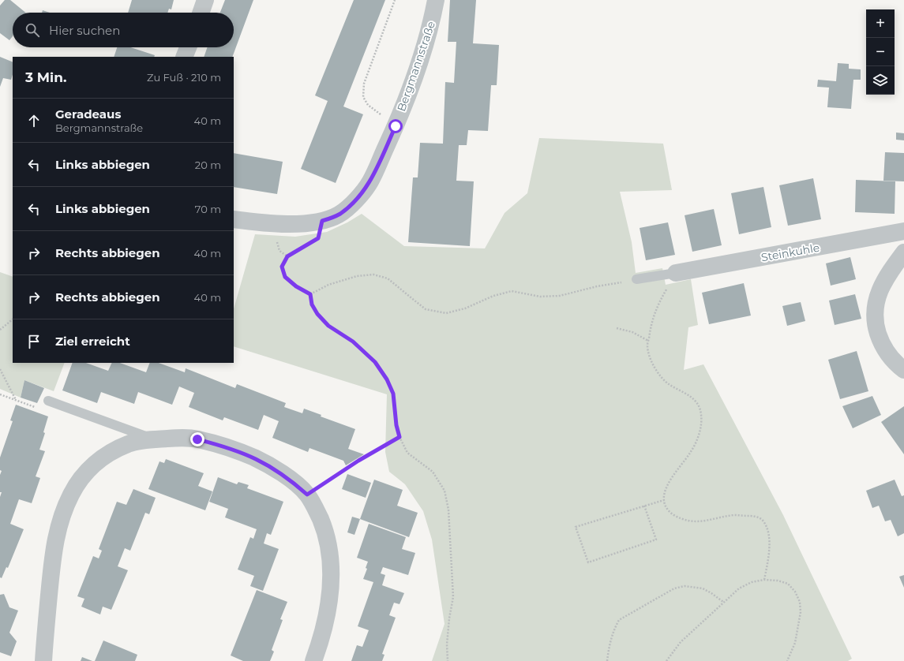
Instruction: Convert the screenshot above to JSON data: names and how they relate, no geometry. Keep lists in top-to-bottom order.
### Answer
{
  "streets": {
    "street": ["Bergmannstraße", "Steinkuhle"]
  },
  "page": {
    "map_buttons": ["+", "−"],
    "search": "Hier suchen",
    "heading": ["3 Min.", "Zu Fuß · 210 m"],
    "list": [
      ["Geradeaus", "Bergmannstraße", "40 m"],
      ["Links abbiegen", "20 m"],
      ["Links abbiegen", "70 m"],
      ["Rechts abbiegen", "40 m"],
      ["Rechts abbiegen", "40 m"],
      "Ziel erreicht"
    ]
  }
}
